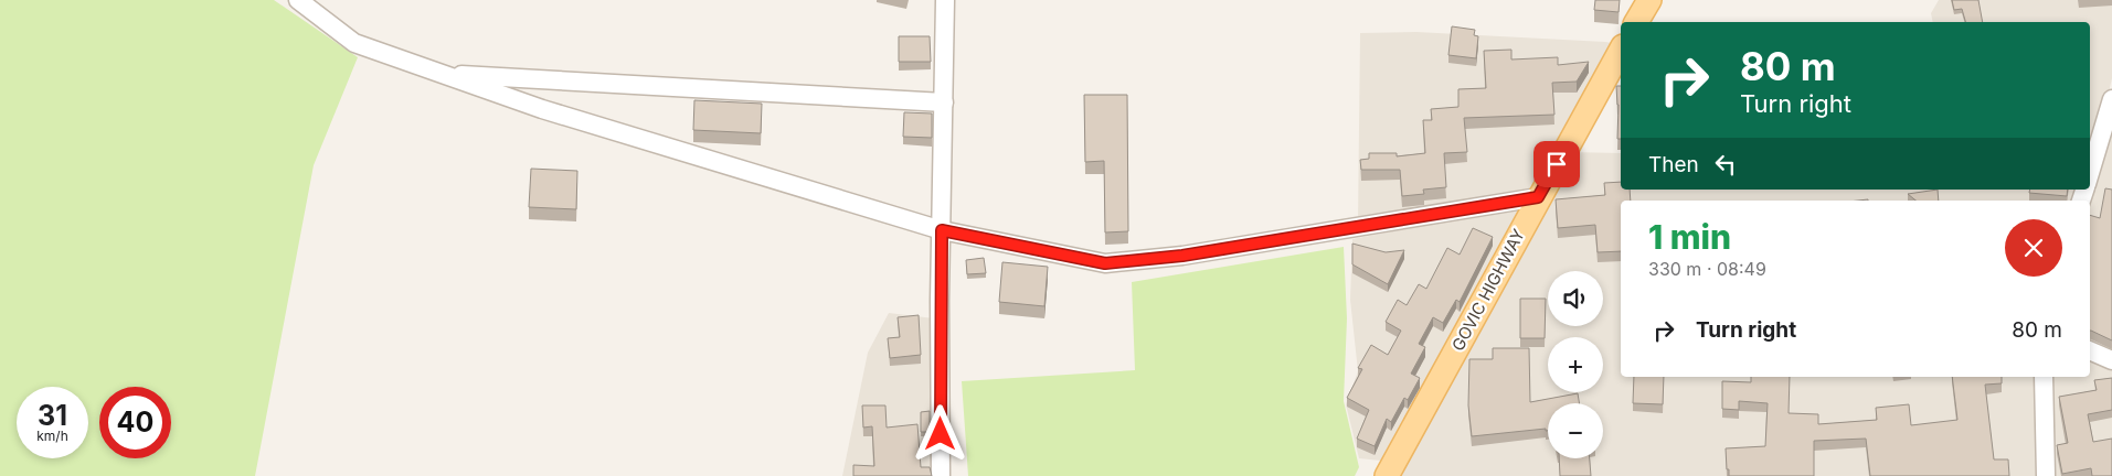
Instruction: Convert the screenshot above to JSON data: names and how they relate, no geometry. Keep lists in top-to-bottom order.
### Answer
{
  "streets": {
    "main road": ["GOVIC HIGHWAY"]
  },
  "page": {
    "turn": ["80 m", "Turn right"],
    "then": "Then",
    "heading": ["1 min", "330 m · 08:49"],
    "map_buttons": ["+", "−"],
    "list": [
      {
        "name": "Turn right",
        "value": "80 m"
      }
    ],
    "speed": "31 km/h",
    "limit": "40"
  }
}
